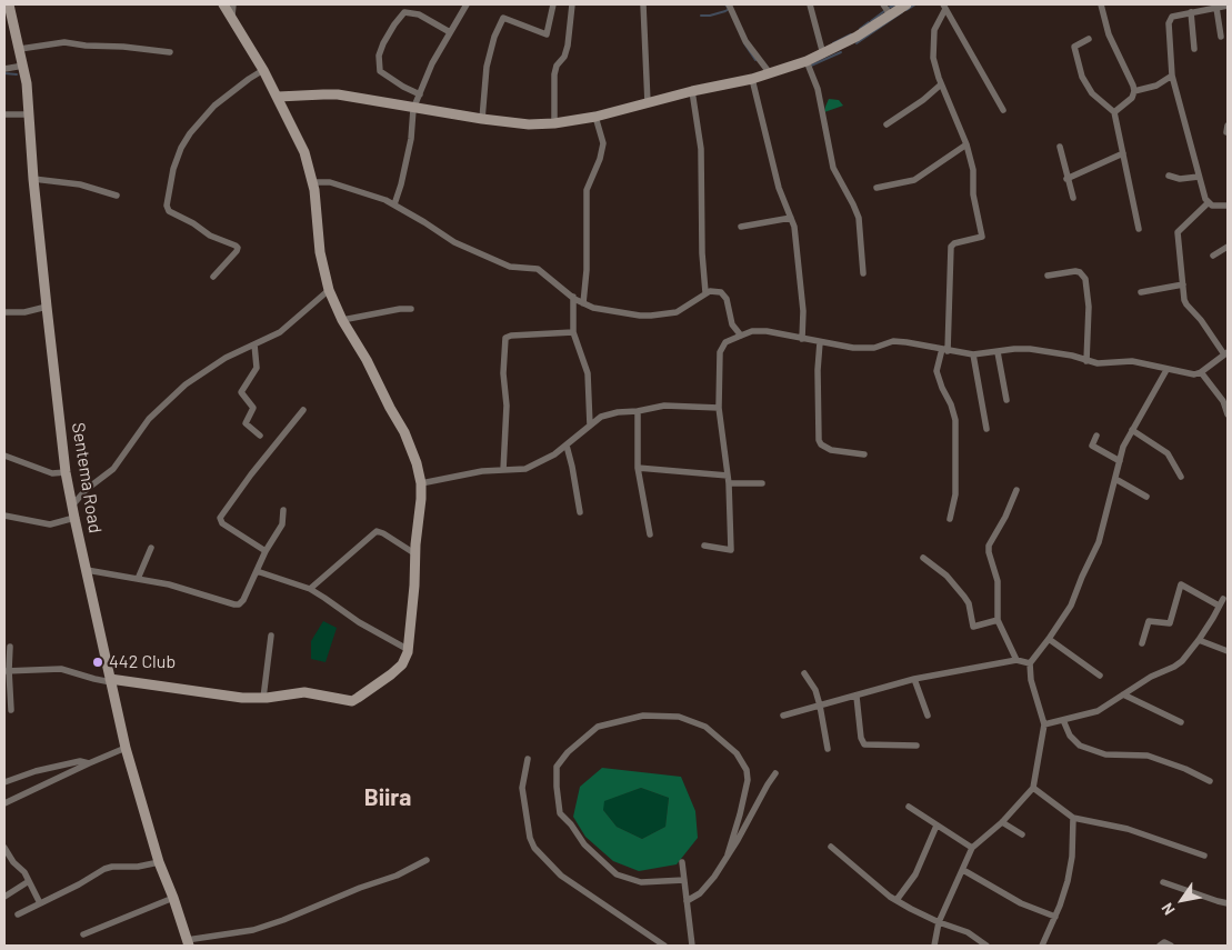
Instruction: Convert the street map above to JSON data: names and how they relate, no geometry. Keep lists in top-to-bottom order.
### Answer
{
  "streets": {
    "street": ["Sentema Road"]
  },
  "districts": ["Biira"],
  "places": ["442 Club"],
  "north": "bottom left"
}
